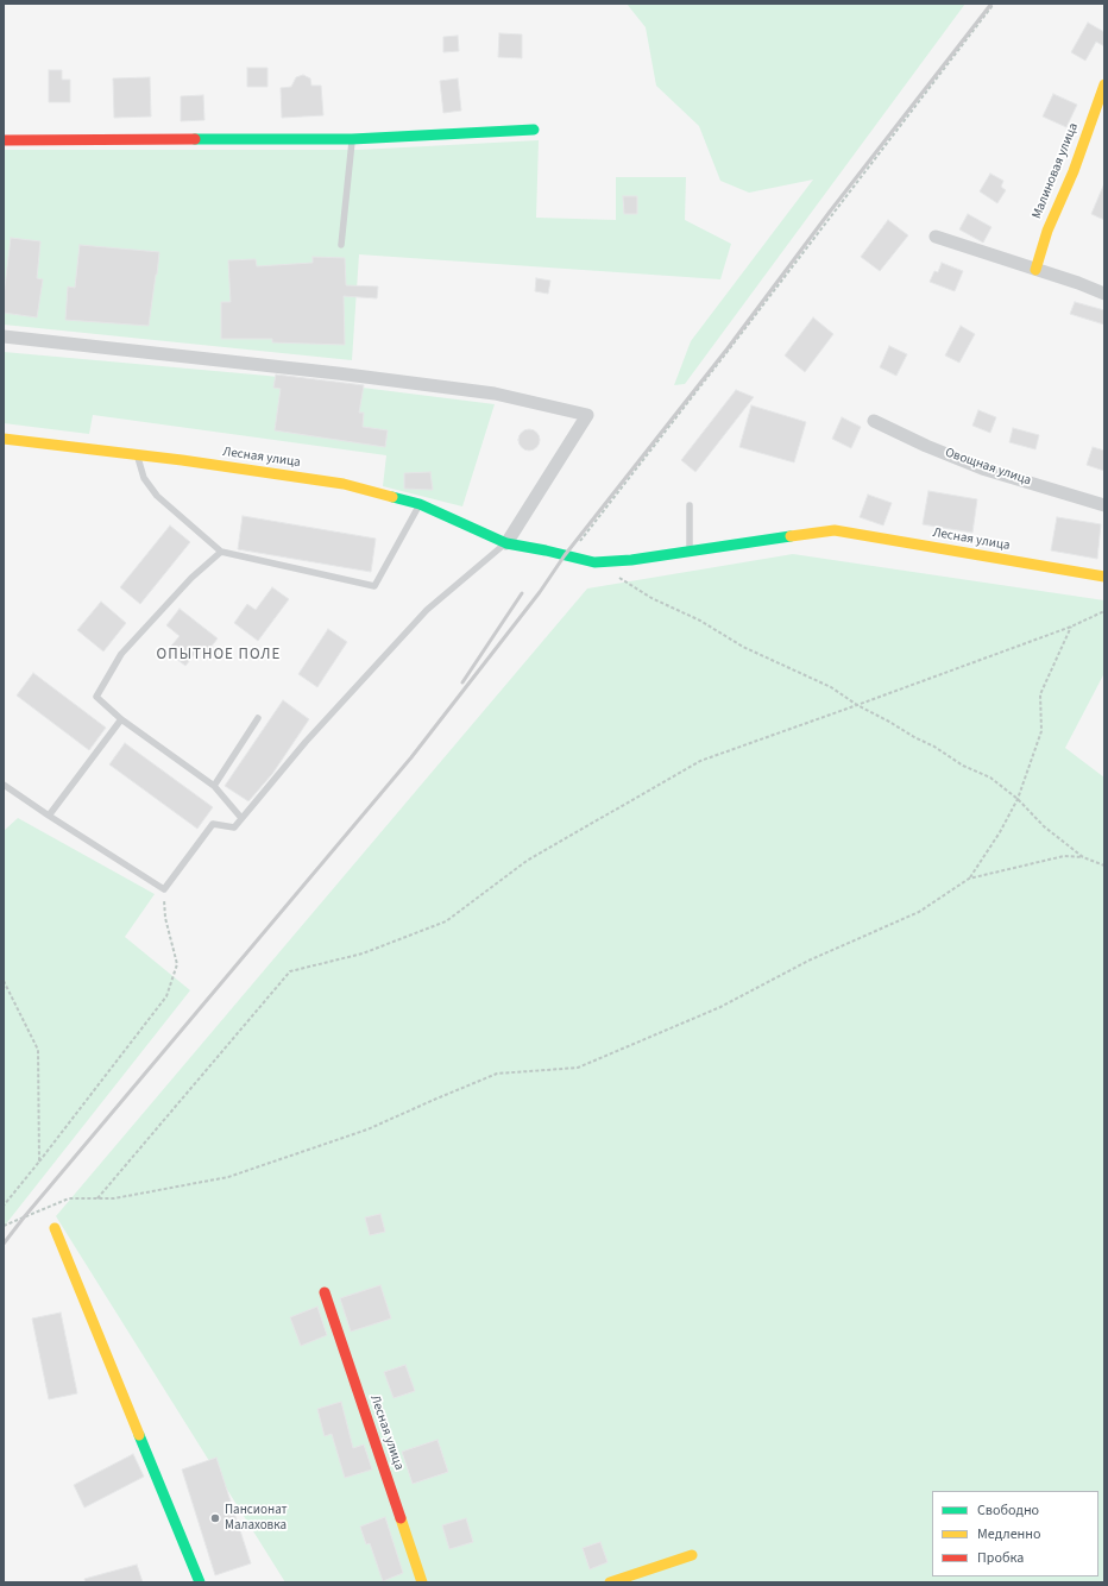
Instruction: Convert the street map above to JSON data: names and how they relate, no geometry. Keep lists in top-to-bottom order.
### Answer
{
  "streets": {
    "street": ["Малиновая улица", "Лесная улица", "Овощная улица"]
  },
  "districts": ["ОПЫТНОЕ ПОЛЕ"],
  "places": ["Пансионат Малаховка"],
  "legend": ["Свободно", "Медленно", "Пробка"]
}
